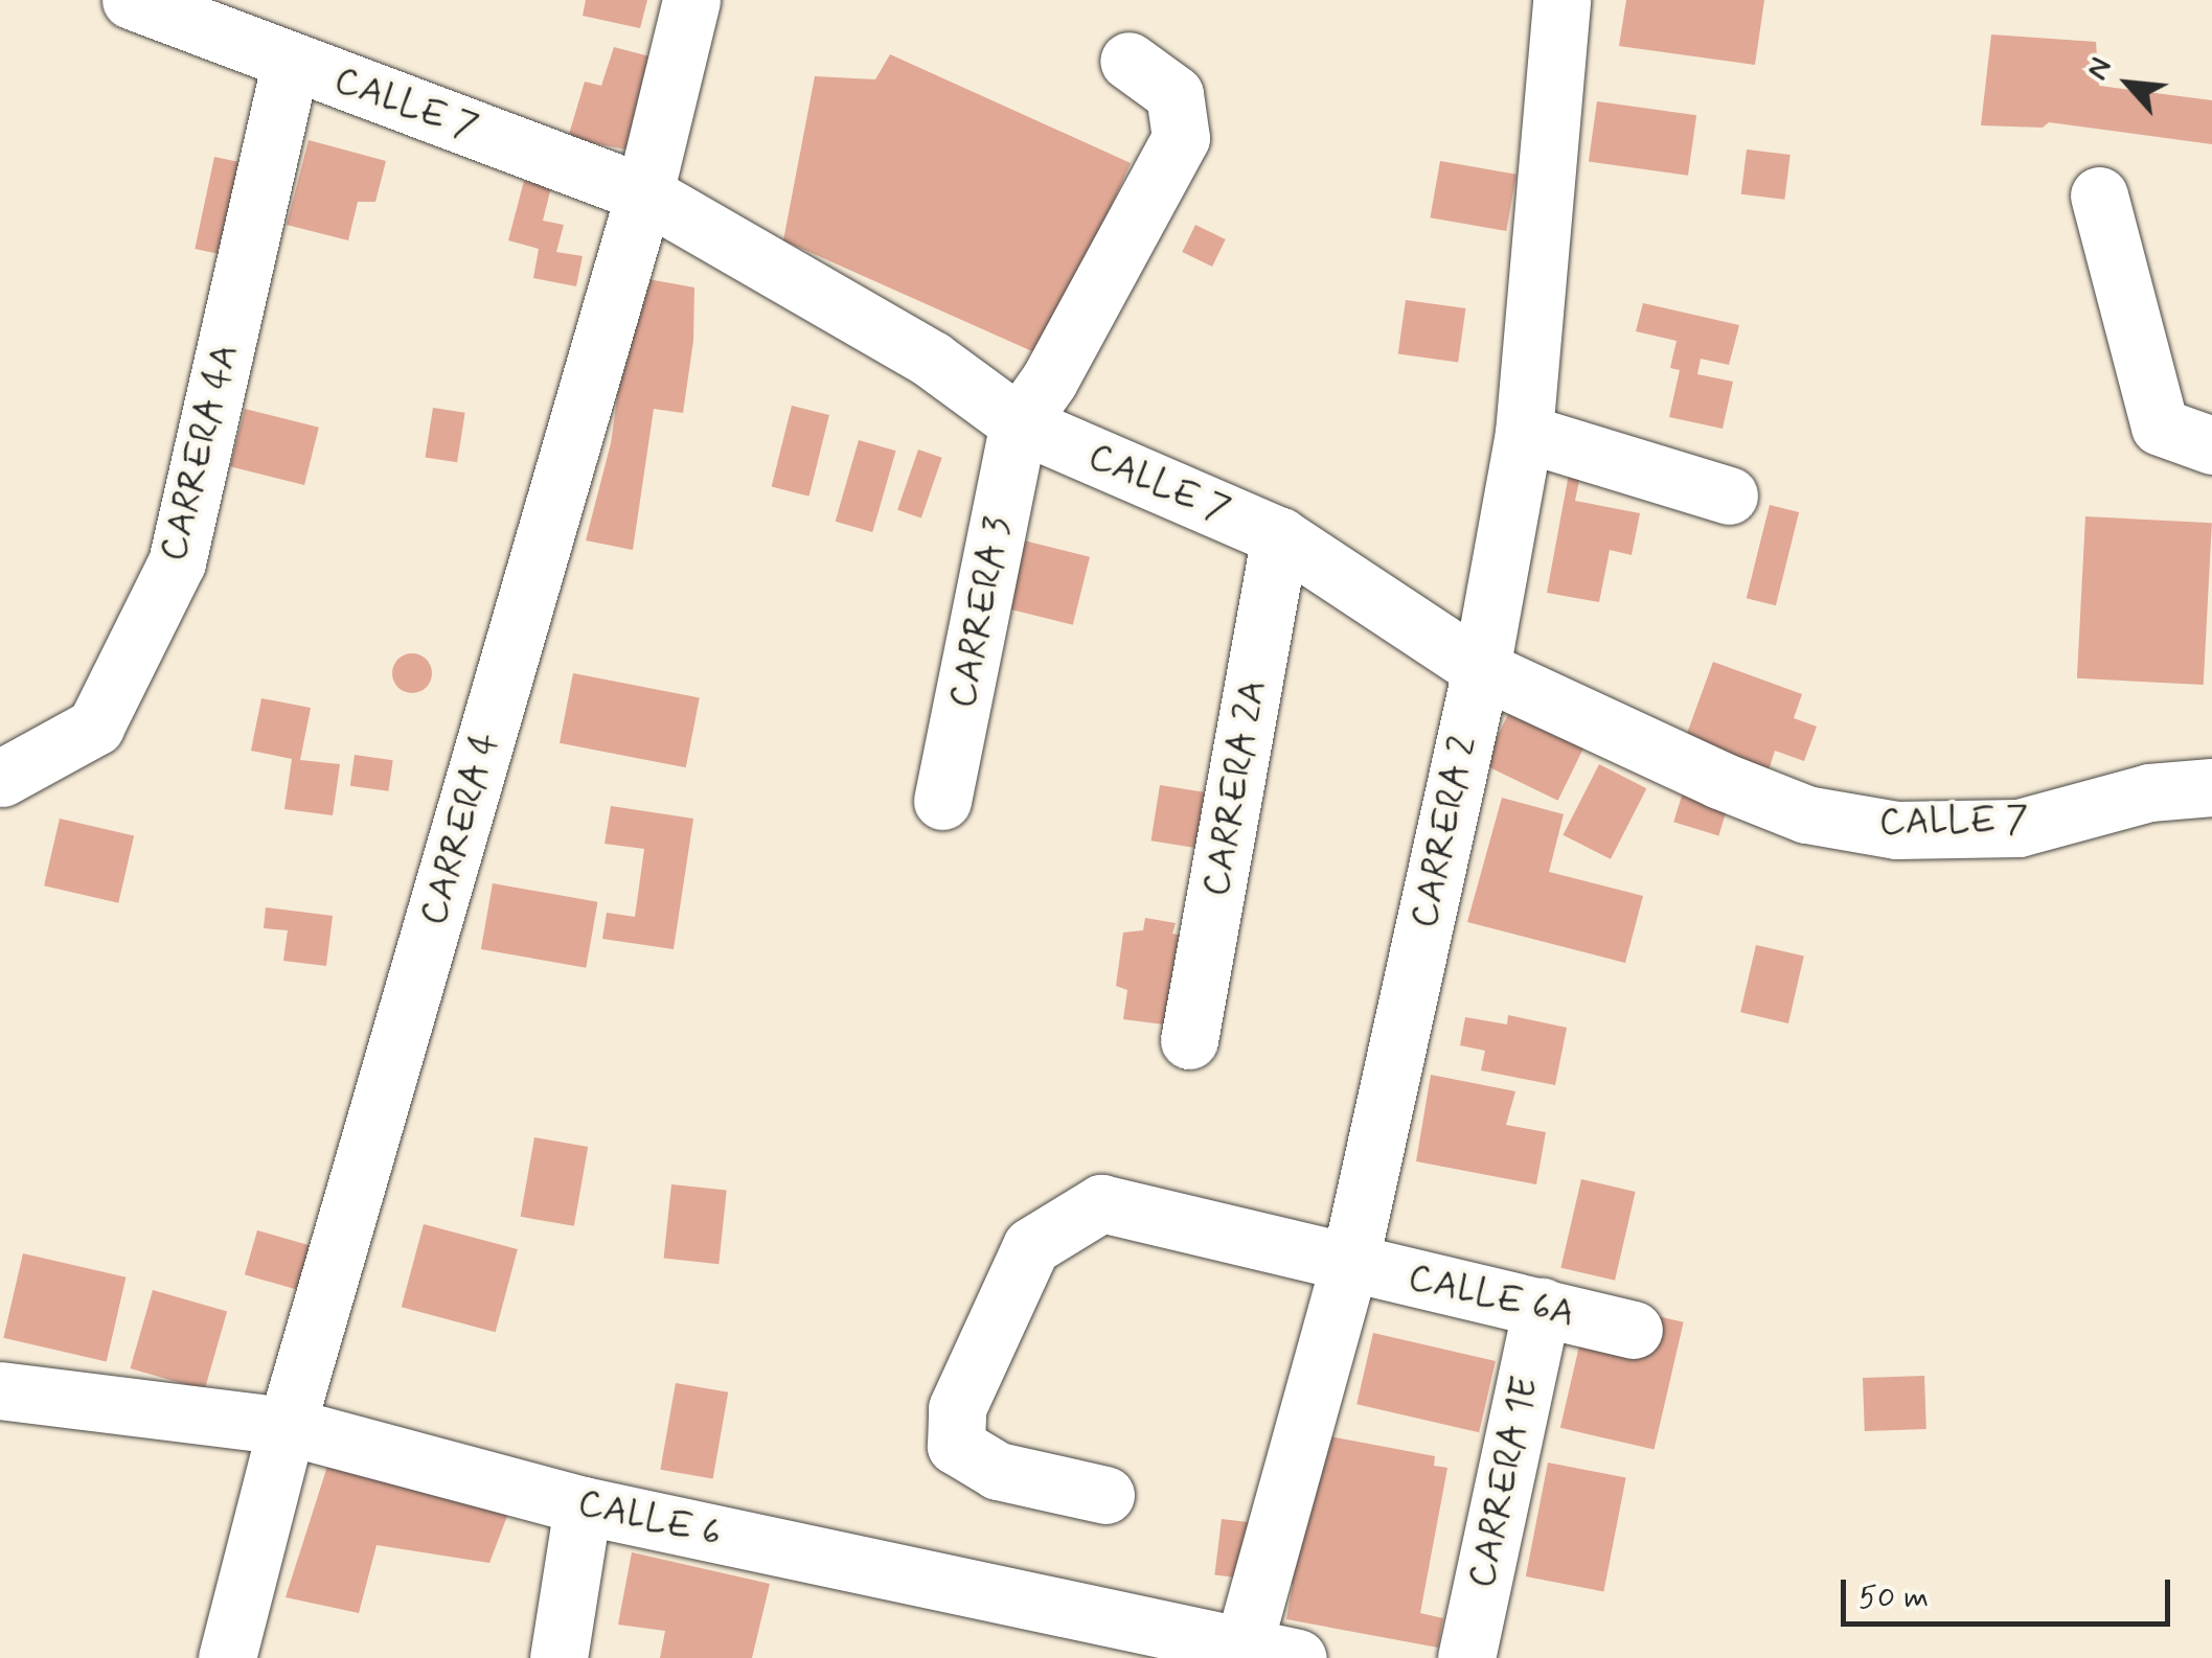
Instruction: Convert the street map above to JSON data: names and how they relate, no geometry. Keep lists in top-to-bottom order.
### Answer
{
  "streets": {
    "street": [
      "CALLE 7",
      "CARRERA 4A",
      "CARRERA 3",
      "CARRERA 2A",
      "CARRERA 4",
      "CARRERA 2",
      "CALLE 6A",
      "CARRERA 1E",
      "CALLE 6"
    ]
  },
  "crossings": [
    ["CALLE 7", "CARRERA 4A"],
    ["CALLE 7", "CARRERA 3"],
    ["CALLE 7", "CARRERA 2A"],
    ["CALLE 7", "CARRERA 4"],
    ["CALLE 7", "CARRERA 2"],
    ["CARRERA 4", "CALLE 6"],
    ["CARRERA 2", "CALLE 6A"],
    ["CARRERA 2", "CALLE 6"],
    ["CALLE 6A", "CARRERA 1E"]
  ],
  "scale_bar": "50 m",
  "north": "top left"
}
